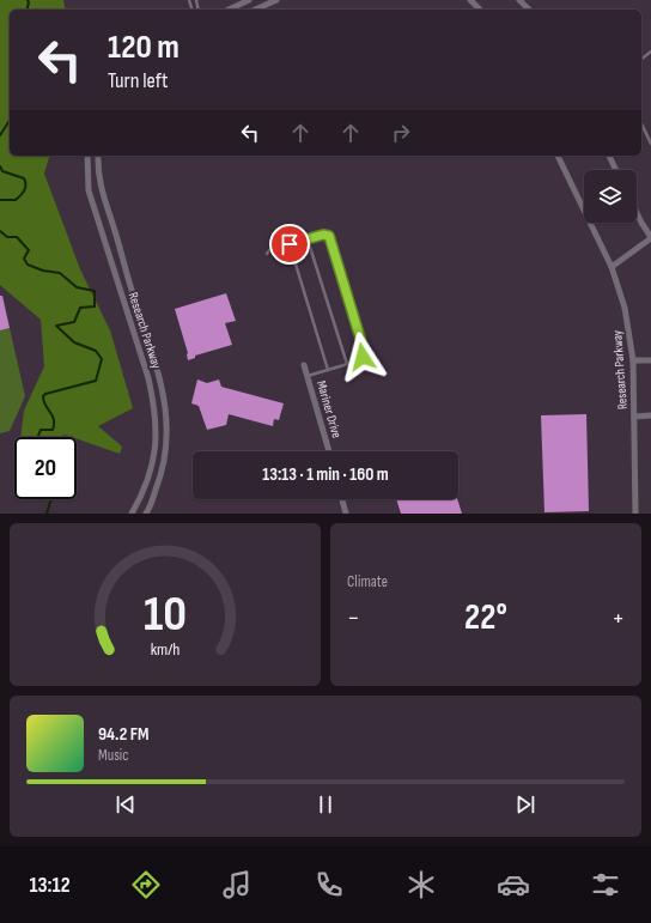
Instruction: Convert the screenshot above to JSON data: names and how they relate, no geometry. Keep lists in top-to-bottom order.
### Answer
{
  "streets": {
    "street": ["Research Parkway", "Mariner Drive"]
  },
  "page": {
    "turn": ["120 m", "Turn left"],
    "limit": "20",
    "trip": "13:13 · 1 min · 160 m",
    "tile": "Climate",
    "heat": ["−", "22°", "+"],
    "song": ["94.2 FM", "Music"],
    "tabs": "13:12",
    "gauge": ["10", "km/h"]
  }
}
